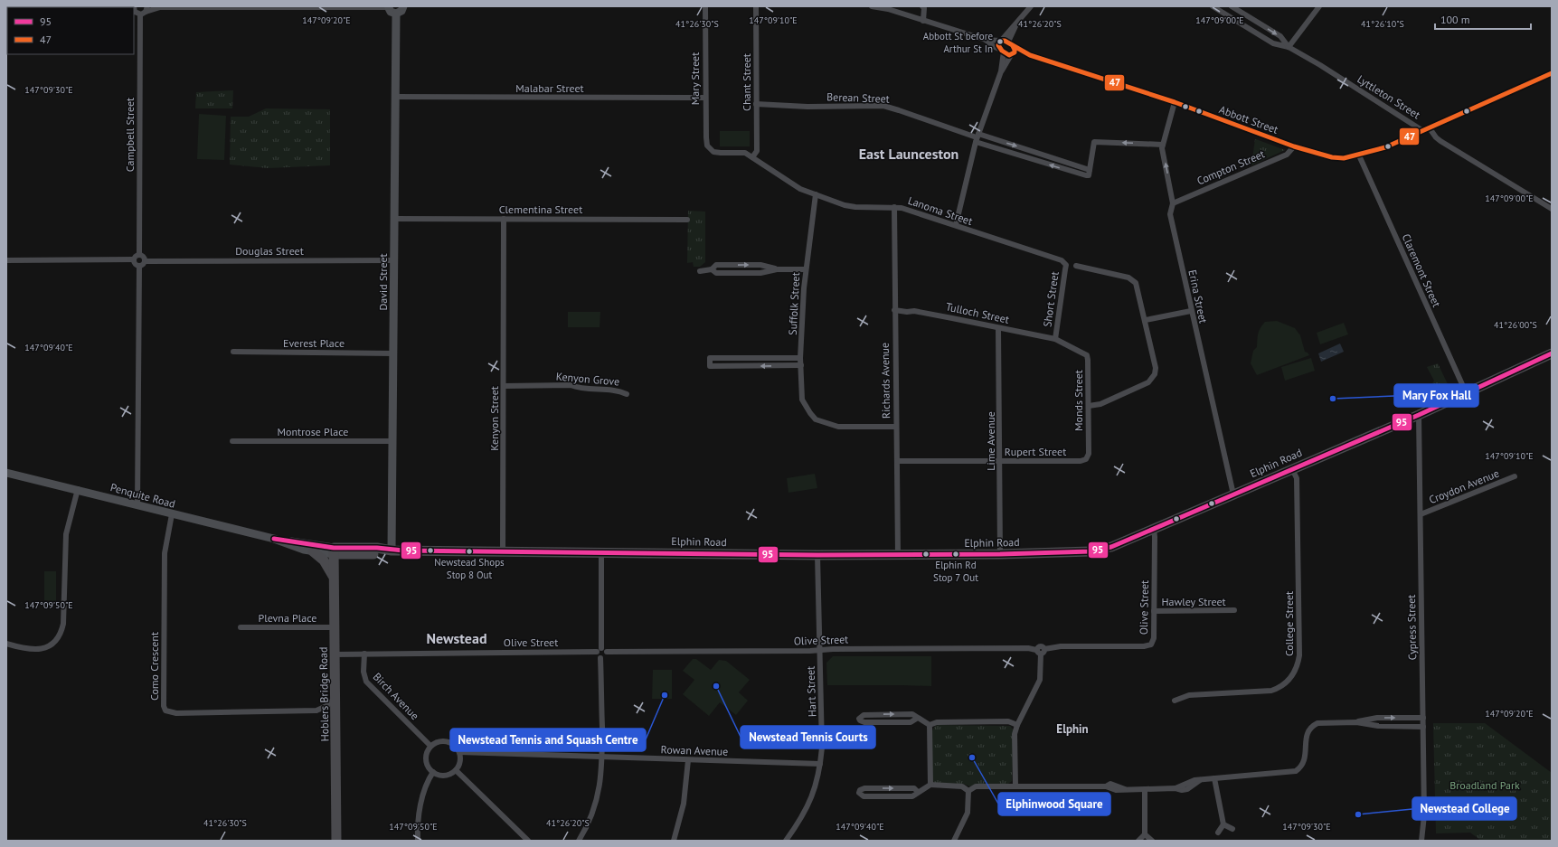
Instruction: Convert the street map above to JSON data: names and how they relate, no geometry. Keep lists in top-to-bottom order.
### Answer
{
  "streets": {
    "highway": ["Elphin Road", "Hoblers Bridge Road"],
    "street": [
      "Mary Street",
      "Chant Street",
      "Malabar Street",
      "Lyttleton Street",
      "Berean Street",
      "Abbott Street",
      "Campbell Street",
      "Compton Street",
      "Clementina Street",
      "Lanoma Street",
      "Douglas Street",
      "Claremont Street",
      "David Street",
      "Erina Street",
      "Short Street",
      "Suffolk Street",
      "Tulloch Street",
      "Everest Place",
      "Kenyon Grove",
      "Richards Avenue",
      "Monds Street",
      "Kenyon Street",
      "Montrose Place",
      "Lime Avenue",
      "Rupert Street",
      "Croydon Avenue",
      "Penquite Road",
      "Hawley Street",
      "Olive Street",
      "Plevna Place",
      "College Street",
      "Cypress Street",
      "Como Crescent",
      "Hart Street",
      "Birch Avenue",
      "Rowan Avenue"
    ]
  },
  "crossings": [
    ["Mary Street", "Malabar Street"],
    ["Mary Street", "Lanoma Street"],
    ["Chant Street", "Berean Street"],
    ["Chant Street", "Lanoma Street"],
    ["Malabar Street", "David Street"],
    ["Lyttleton Street", "Abbott Street"],
    ["Abbott Street", "Compton Street"],
    ["Abbott Street", "Claremont Street"],
    ["Abbott Street", "Erina Street"],
    ["Campbell Street", "Douglas Street"],
    ["Compton Street", "Erina Street"],
    ["Clementina Street", "David Street"],
    ["Clementina Street", "Kenyon Street"],
    ["Lanoma Street", "Short Street"],
    ["Lanoma Street", "Suffolk Street"],
    ["Lanoma Street", "Richards Avenue"],
    ["Douglas Street", "David Street"],
    ["Claremont Street", "Elphin Road"],
    ["David Street", "Everest Place"],
    ["David Street", "Montrose Place"],
    ["David Street", "Elphin Road"],
    ["Erina Street", "Elphin Road"],
    ["Short Street", "Tulloch Street"],
    ["Short Street", "Monds Street"],
    ["Suffolk Street", "Richards Avenue"],
    ["Tulloch Street", "Richards Avenue"],
    ["Tulloch Street", "Monds Street"],
    ["Tulloch Street", "Lime Avenue"],
    ["Kenyon Grove", "Kenyon Street"],
    ["Richards Avenue", "Rupert Street"],
    ["Richards Avenue", "Elphin Road"],
    ["Monds Street", "Rupert Street"],
    ["Kenyon Street", "Elphin Road"],
    ["Lime Avenue", "Rupert Street"],
    ["Lime Avenue", "Elphin Road"],
    ["Elphin Road", "Penquite Road"],
    ["Elphin Road", "Olive Street"],
    ["Elphin Road", "College Street"],
    ["Elphin Road", "Cypress Street"],
    ["Elphin Road", "Hart Street"],
    ["Elphin Road", "Hoblers Bridge Road"],
    ["Croydon Avenue", "Cypress Street"],
    ["Penquite Road", "Como Crescent"],
    ["Penquite Road", "Hoblers Bridge Road"],
    ["Hawley Street", "Olive Street"],
    ["Olive Street", "Hart Street"],
    ["Olive Street", "Hoblers Bridge Road"],
    ["Olive Street", "Birch Avenue"],
    ["Plevna Place", "Hoblers Bridge Road"],
    ["Como Crescent", "Hoblers Bridge Road"],
    ["Hart Street", "Rowan Avenue"],
    ["Birch Avenue", "Rowan Avenue"]
  ],
  "districts": ["East Launceston", "Newstead", "Elphin"],
  "parks": ["Broadland Park"],
  "places": [
    "Abbott St before Arthur St In",
    "Mary Fox Hall",
    "Newstead Shops Stop 8 Out",
    "Elphin Rd Stop 7 Out",
    "Newstead Tennis Courts",
    "Newstead Tennis and Squash Centre",
    "Elphinwood Square",
    "Newstead College"
  ],
  "lines": ["transit line 47", "transit line 95"],
  "legend": ["95", "47"],
  "scale_bar": "100 m",
  "coordinates": [
    "147°09'00\"E",
    "147°09'20\"E",
    "147°09'10\"E",
    "41°26'30\"S",
    "41°26'20\"S",
    "41°26'10\"S",
    "147°09'30\"E",
    "41°26'00\"S",
    "147°09'40\"E",
    "147°09'50\"E"
  ]
}
